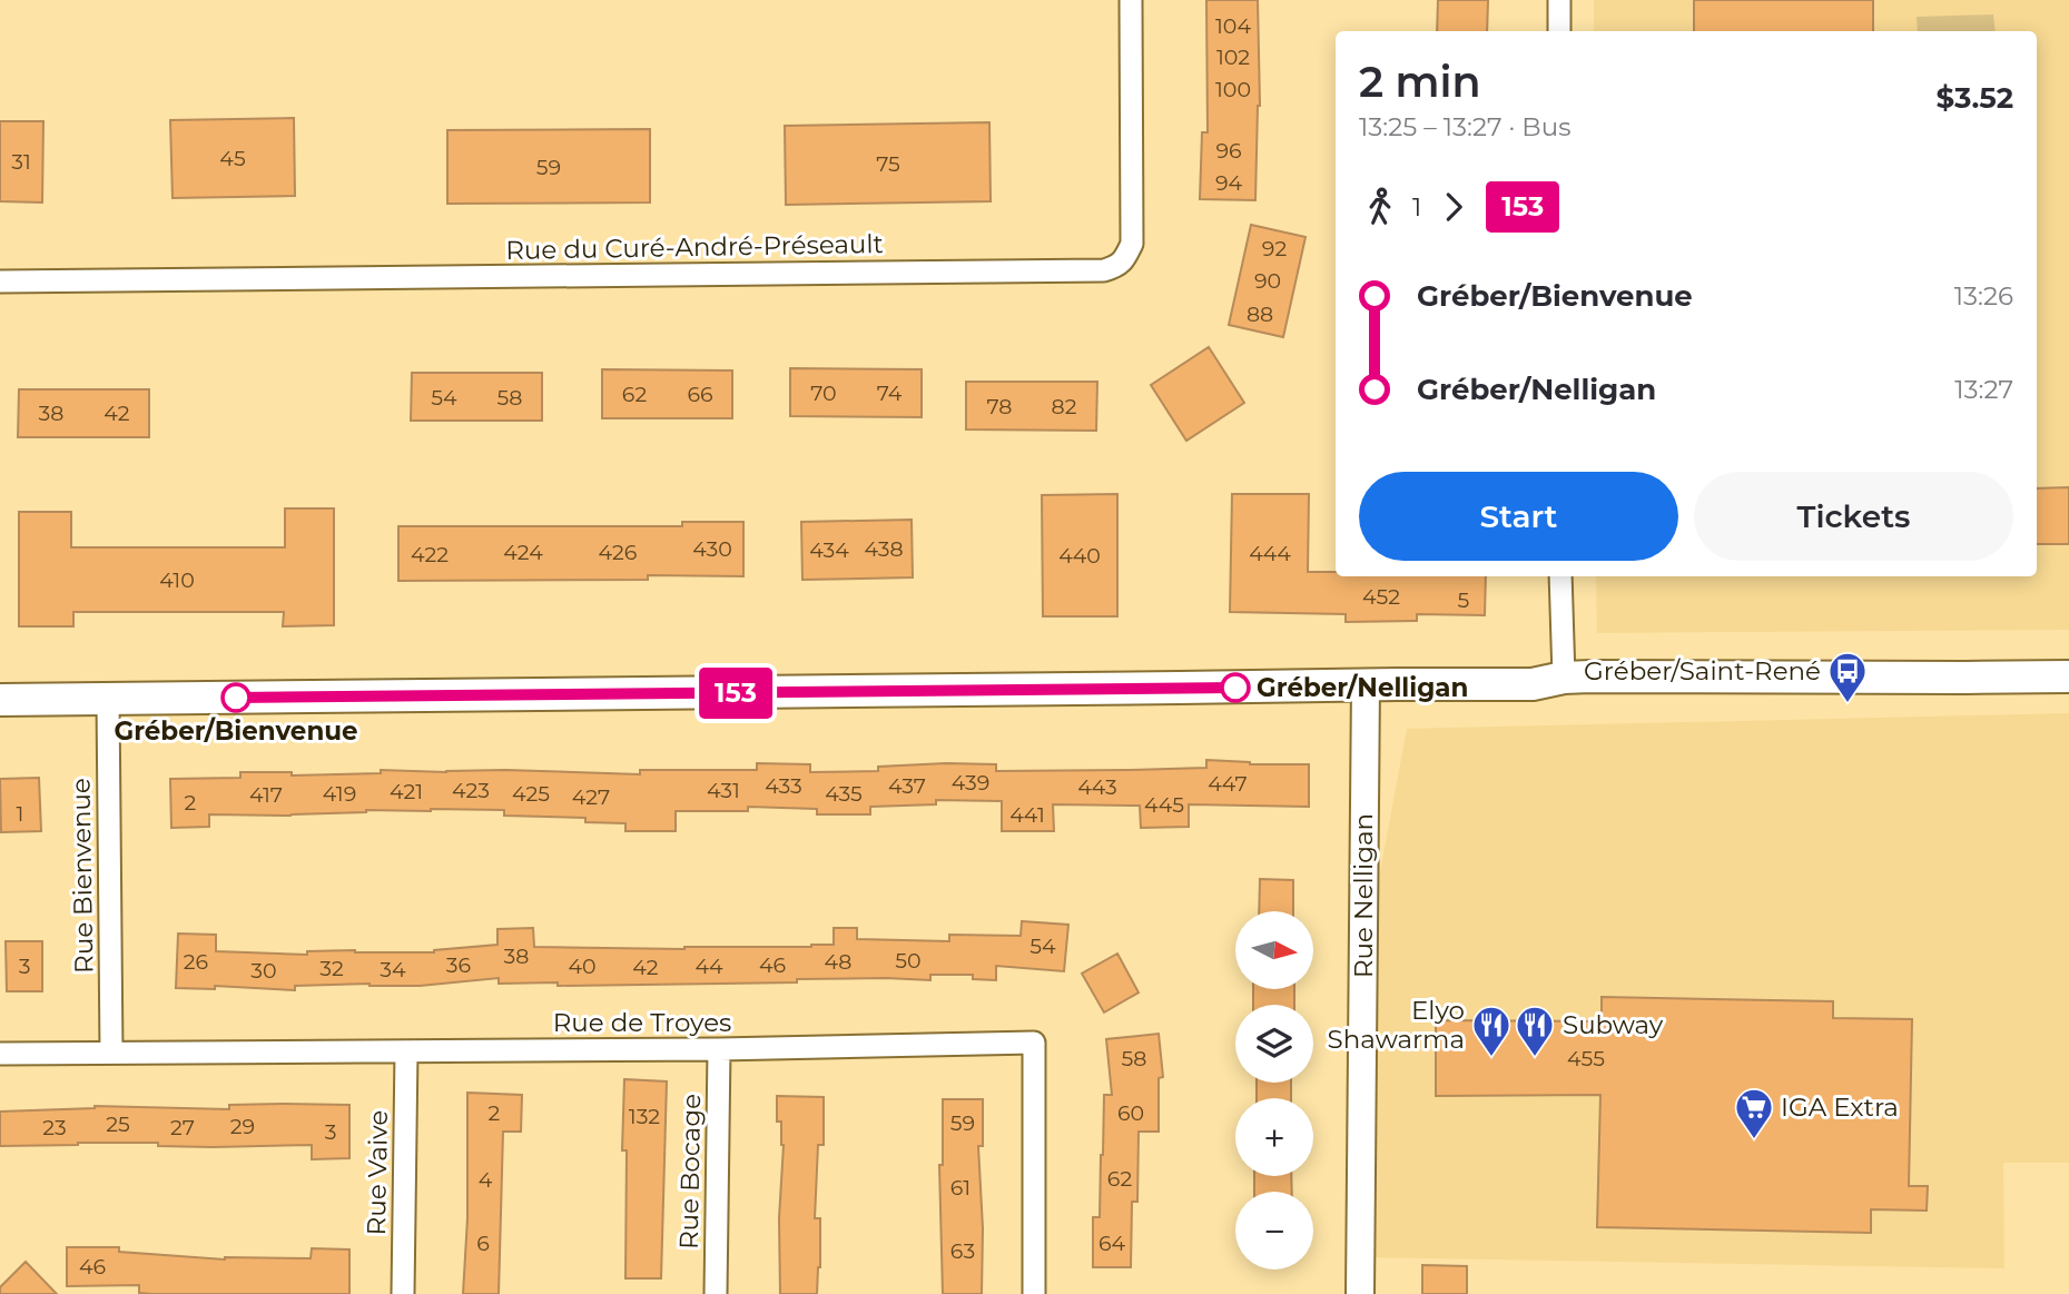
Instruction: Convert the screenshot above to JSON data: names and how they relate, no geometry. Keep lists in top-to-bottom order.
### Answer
{
  "streets": {
    "street": [
      "Rue du Curé-André-Préseault",
      "Rue Bienvenue",
      "Rue Nelligan",
      "Rue de Troyes",
      "Rue Bocage",
      "Rue Vaive"
    ]
  },
  "crossings": [
    ["Rue Bienvenue", "Rue de Troyes"],
    ["Rue de Troyes", "Rue Bocage"],
    ["Rue de Troyes", "Rue Vaive"]
  ],
  "places": {
    "other": ["Gréber/Nelligan", "Gréber/Bienvenue"],
    "bus stop": ["Gréber/Saint-René"],
    "restaurant": ["Elyo Shawarma", "Subway"],
    "supermarket": ["IGA Extra"]
  },
  "lines": ["bus line 153"],
  "house_numbers": [
    "104",
    "102",
    "100",
    "96",
    "45",
    "31",
    "75",
    "59",
    "94",
    "92",
    "90",
    "88",
    "70",
    "74",
    "62",
    "66",
    "54",
    "58",
    "78",
    "82",
    "38",
    "42",
    "430",
    "438",
    "434",
    "424",
    "426",
    "444",
    "422",
    "440",
    "410",
    "452",
    "5",
    "439",
    "447",
    "433",
    "437",
    "443",
    "423",
    "431",
    "421",
    "419",
    "425",
    "435",
    "417",
    "427",
    "2",
    "445",
    "1",
    "441",
    "54",
    "38",
    "50",
    "26",
    "48",
    "36",
    "46",
    "3",
    "40",
    "44",
    "42",
    "32",
    "34",
    "30",
    "58",
    "455",
    "2",
    "60",
    "132",
    "59",
    "25",
    "29",
    "23",
    "27",
    "3",
    "62",
    "4",
    "61",
    "6",
    "64",
    "63",
    "46"
  ],
  "north": "right",
  "page": {
    "on_map": "153",
    "heading": ["2 min", "13:25 – 13:27 · Bus", "$3.52"],
    "legs": ["1", "153"],
    "list": [
      {
        "name": "Gréber/Bienvenue",
        "value": "13:26"
      },
      {
        "name": "Gréber/Nelligan",
        "value": "13:27"
      }
    ],
    "buttons": ["Start", "Tickets"],
    "map_buttons": ["+", "−"]
  }
}
